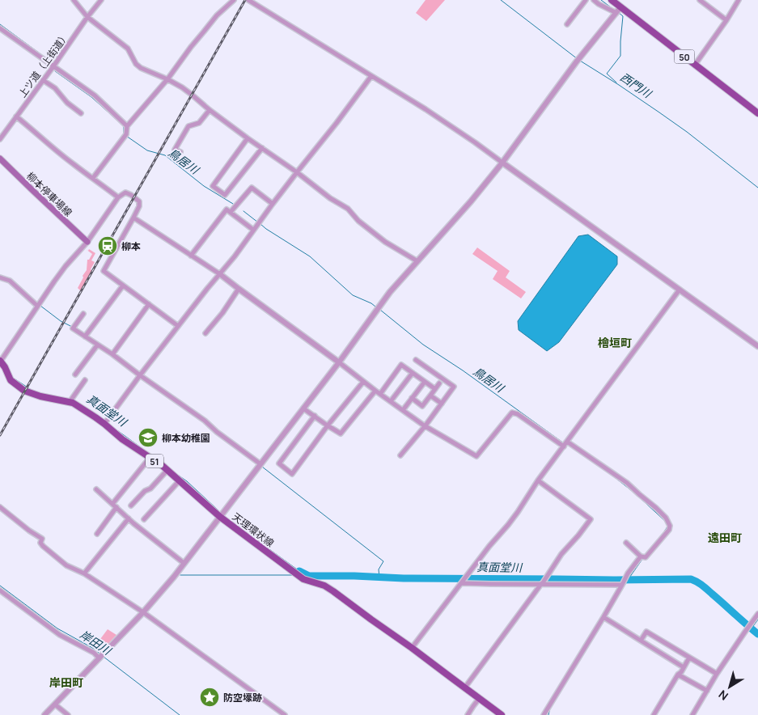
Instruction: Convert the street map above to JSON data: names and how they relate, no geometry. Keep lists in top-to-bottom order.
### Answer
{
  "streets": {
    "main road": [
      "50",
      "柳本停車場線",
      "51",
      "天理環状線"
    ],
    "street": ["上ツ道（上街道）"]
  },
  "districts": ["檜垣町", "遠田町", "岸田町"],
  "water": [
    "西門川",
    "鳥居川",
    "真面堂川",
    "岸田川"
  ],
  "places": {
    "station": ["柳本"],
    "school or university": ["柳本幼稚園"],
    "place": ["防空壕跡"]
  },
  "north": "bottom left"
}
